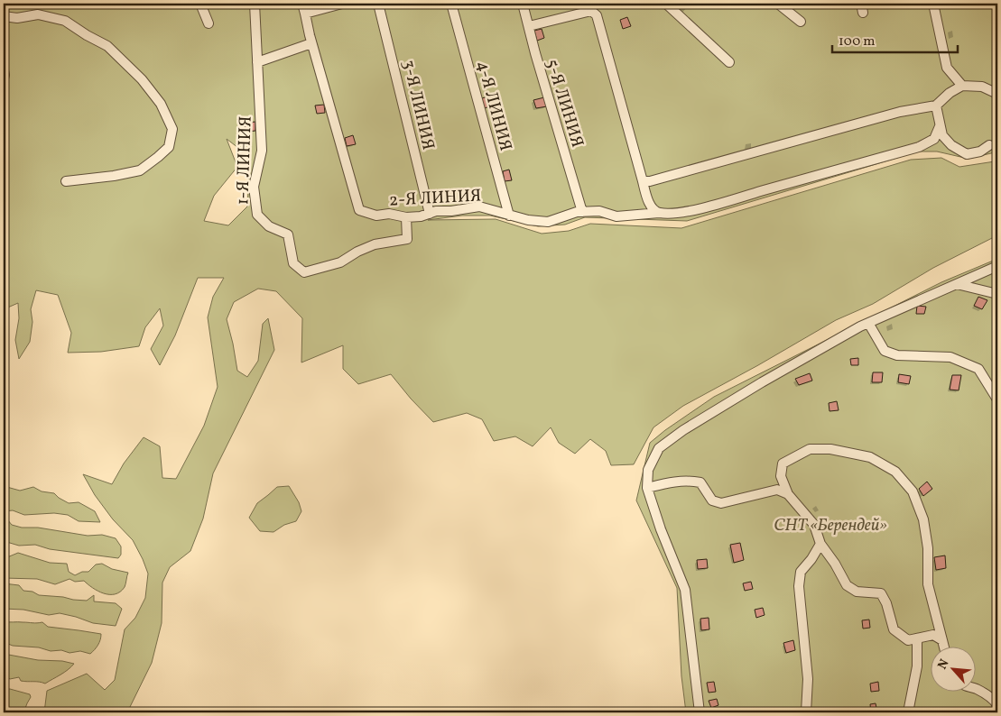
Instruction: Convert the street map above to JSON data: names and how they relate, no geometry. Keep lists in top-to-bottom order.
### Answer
{
  "streets": {
    "street": [
      "5-Я ЛИНИЯ",
      "3-Я ЛИНИЯ",
      "4-Я ЛИНИЯ",
      "1-Я ЛИНИЯ",
      "2-Я ЛИНИЯ"
    ]
  },
  "crossings": [
    ["5-Я ЛИНИЯ", "2-Я ЛИНИЯ"],
    ["3-Я ЛИНИЯ", "2-Я ЛИНИЯ"],
    ["4-Я ЛИНИЯ", "2-Я ЛИНИЯ"],
    ["1-Я ЛИНИЯ", "2-Я ЛИНИЯ"]
  ],
  "parks": ["СНТ «Берендей»"],
  "scale_bar": "100 m",
  "north": "top left"
}
